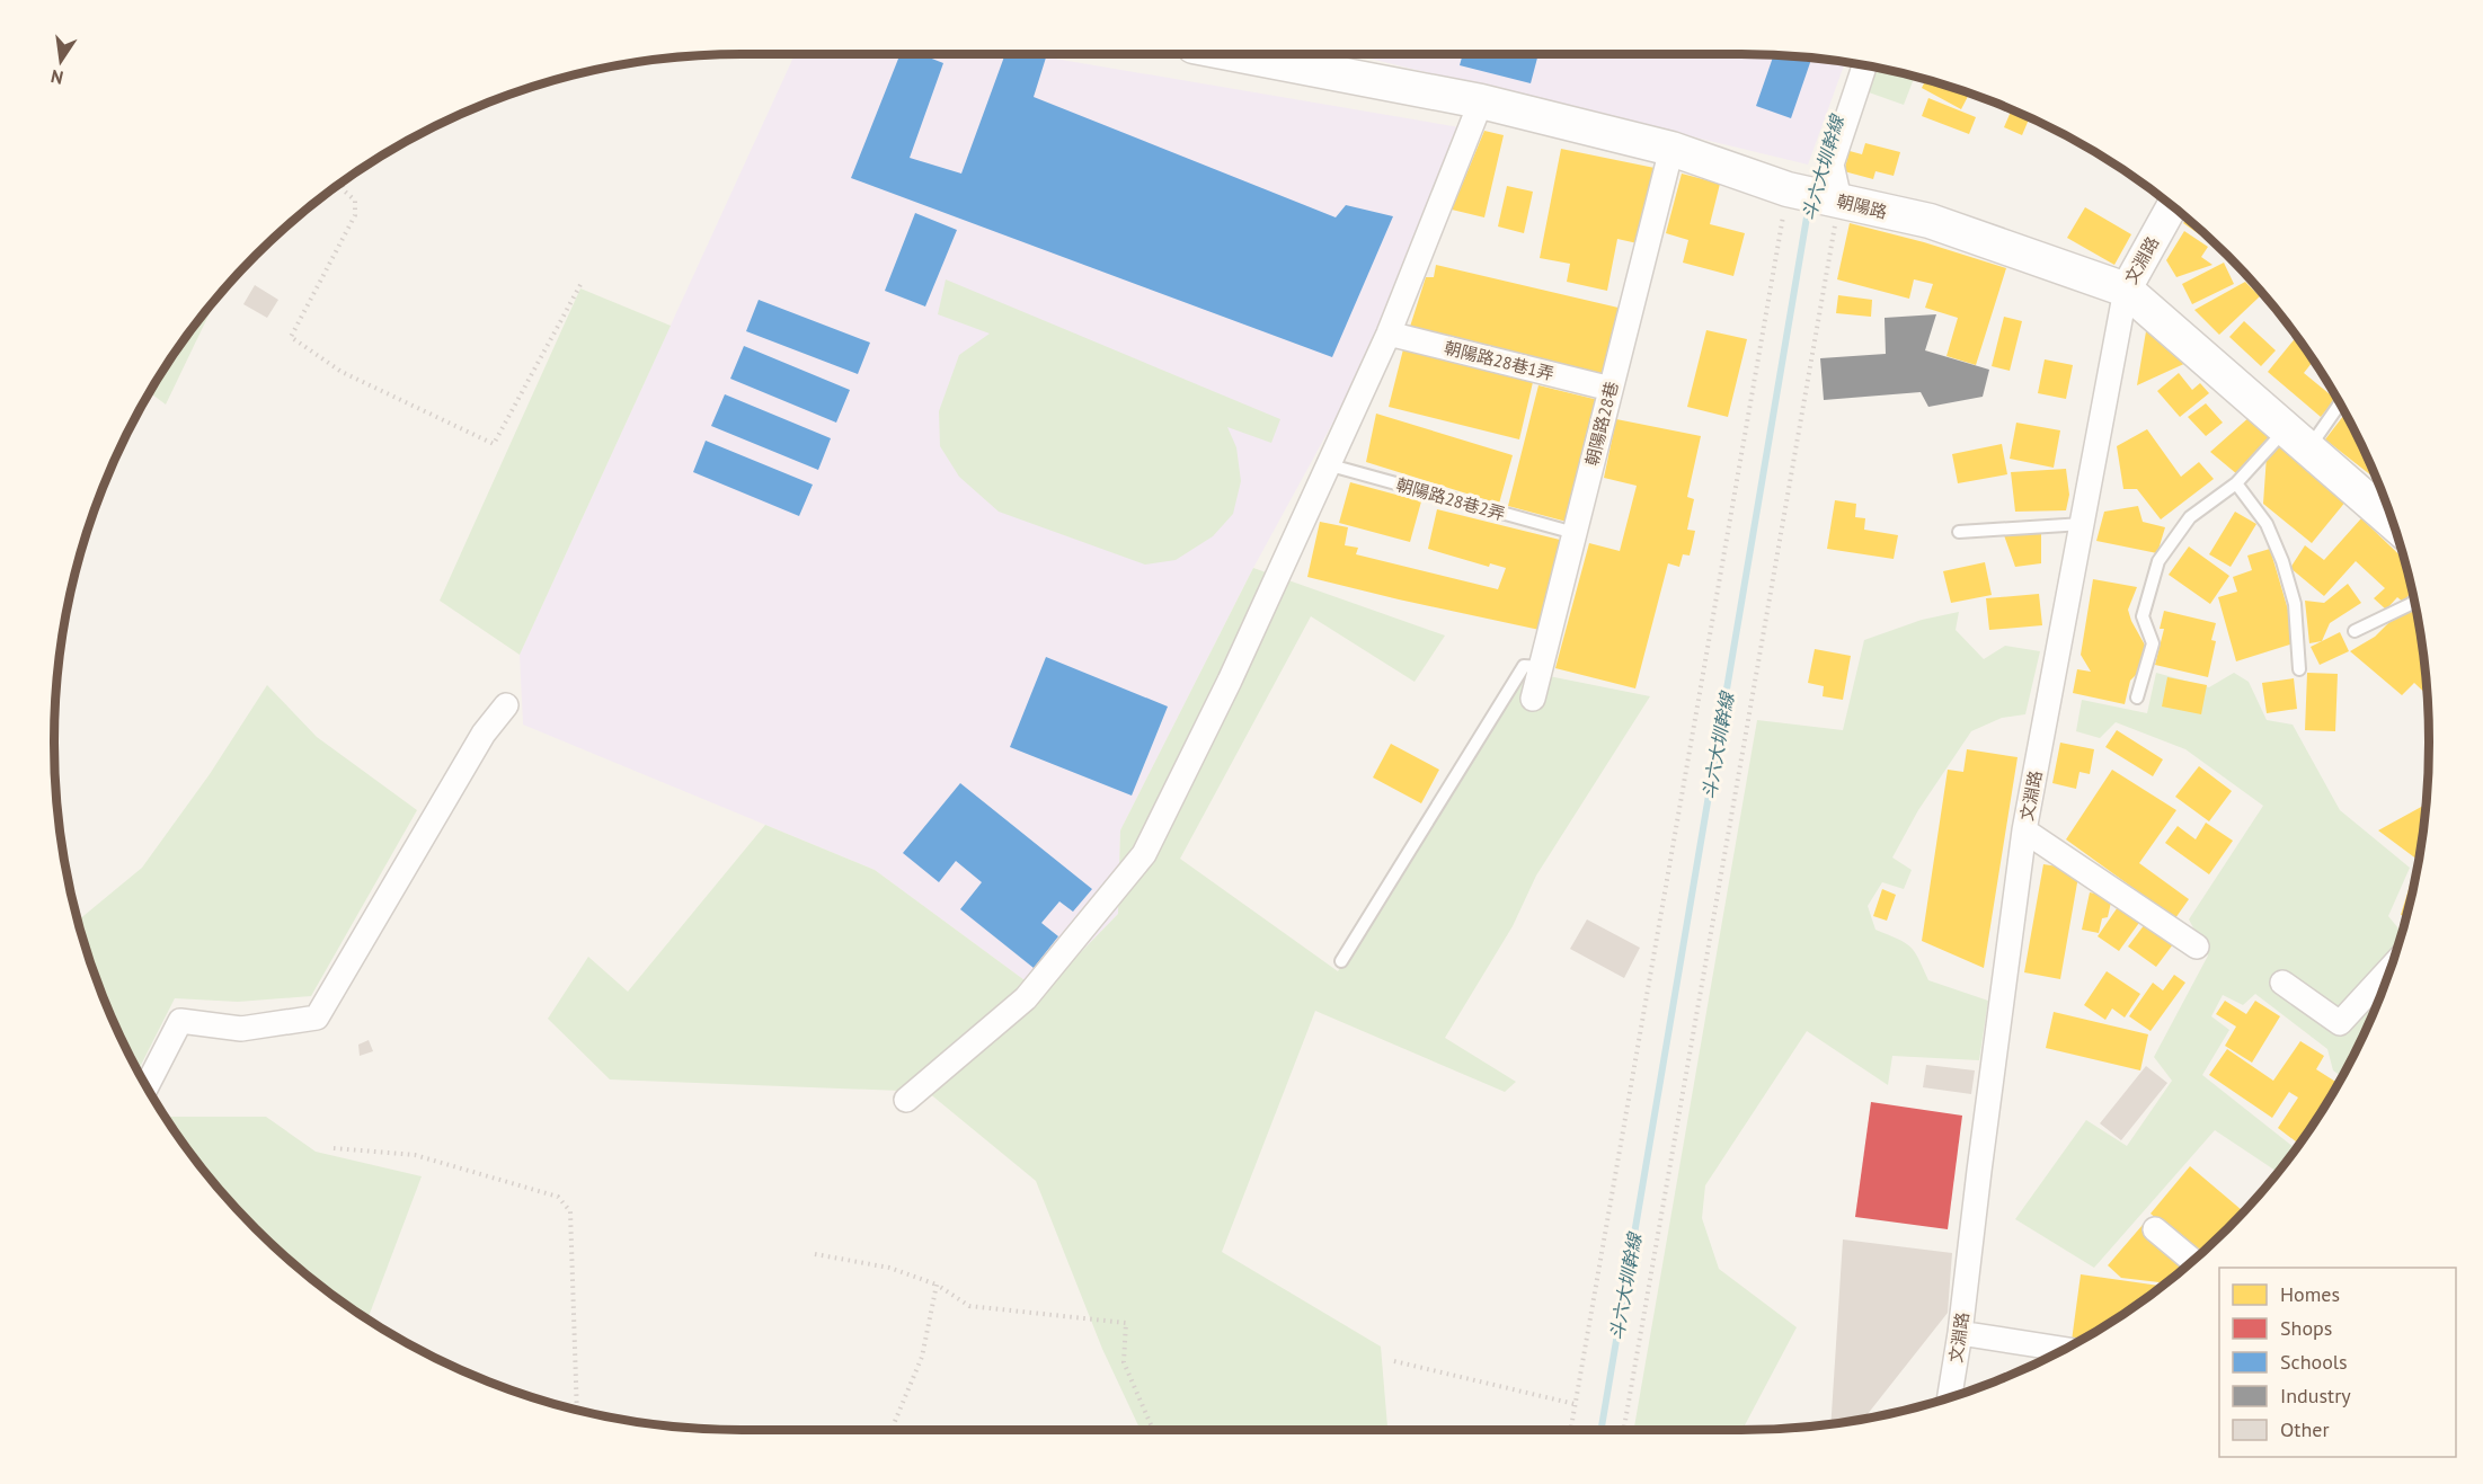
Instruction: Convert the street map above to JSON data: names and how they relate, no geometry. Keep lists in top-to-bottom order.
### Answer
{
  "streets": {
    "main road": ["朝陽路"],
    "street": ["文淵路", "朝陽路28巷1弄", "朝陽路28巷"],
    "lane": ["朝陽路28巷2弄"]
  },
  "crossings": [
    ["朝陽路", "文淵路"],
    ["朝陽路", "朝陽路28巷"],
    ["朝陽路28巷1弄", "朝陽路28巷"],
    ["朝陽路28巷", "朝陽路28巷2弄"]
  ],
  "water": ["斗六大圳幹線"],
  "legend": [
    "Homes",
    "Shops",
    "Schools",
    "Industry",
    "Other"
  ],
  "north": "bottom"
}
